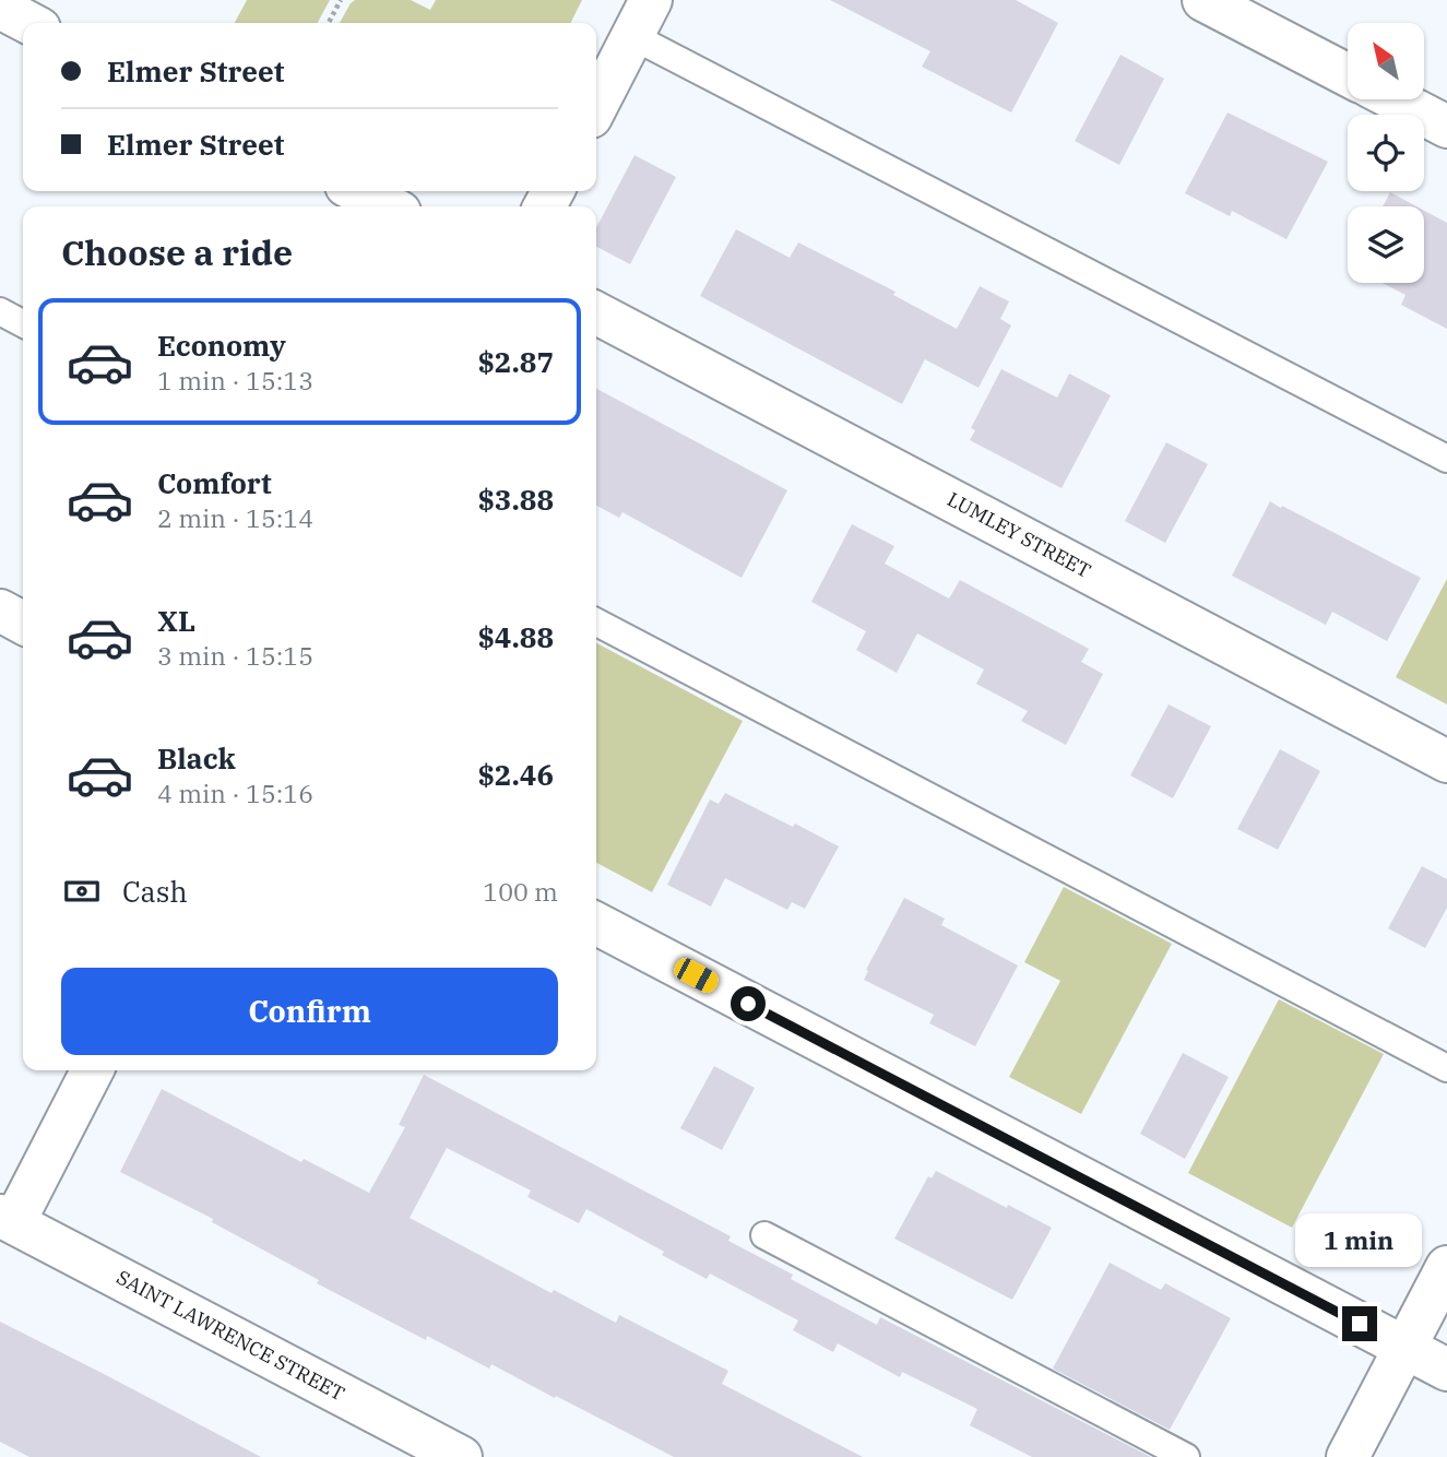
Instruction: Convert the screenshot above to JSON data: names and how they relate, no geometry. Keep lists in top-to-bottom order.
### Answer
{
  "streets": {
    "street": ["LUMLEY STREET", "SAINT LAWRENCE STREET"]
  },
  "north": "top left",
  "page": {
    "banner": ["Elmer Street", "Elmer Street"],
    "heading": "Choose a ride",
    "list": [
      {
        "name": "Economy",
        "note": "1 min · 15:13",
        "value": "$2.87"
      },
      {
        "name": "Comfort",
        "note": "2 min · 15:14",
        "value": "$3.88"
      },
      {
        "name": "XL",
        "note": "3 min · 15:15",
        "value": "$4.88"
      },
      {
        "name": "Black",
        "note": "4 min · 15:16",
        "value": "$2.46"
      }
    ],
    "pay": ["Cash", "100 m"],
    "buttons": "Confirm",
    "bubble": "1 min"
  }
}
